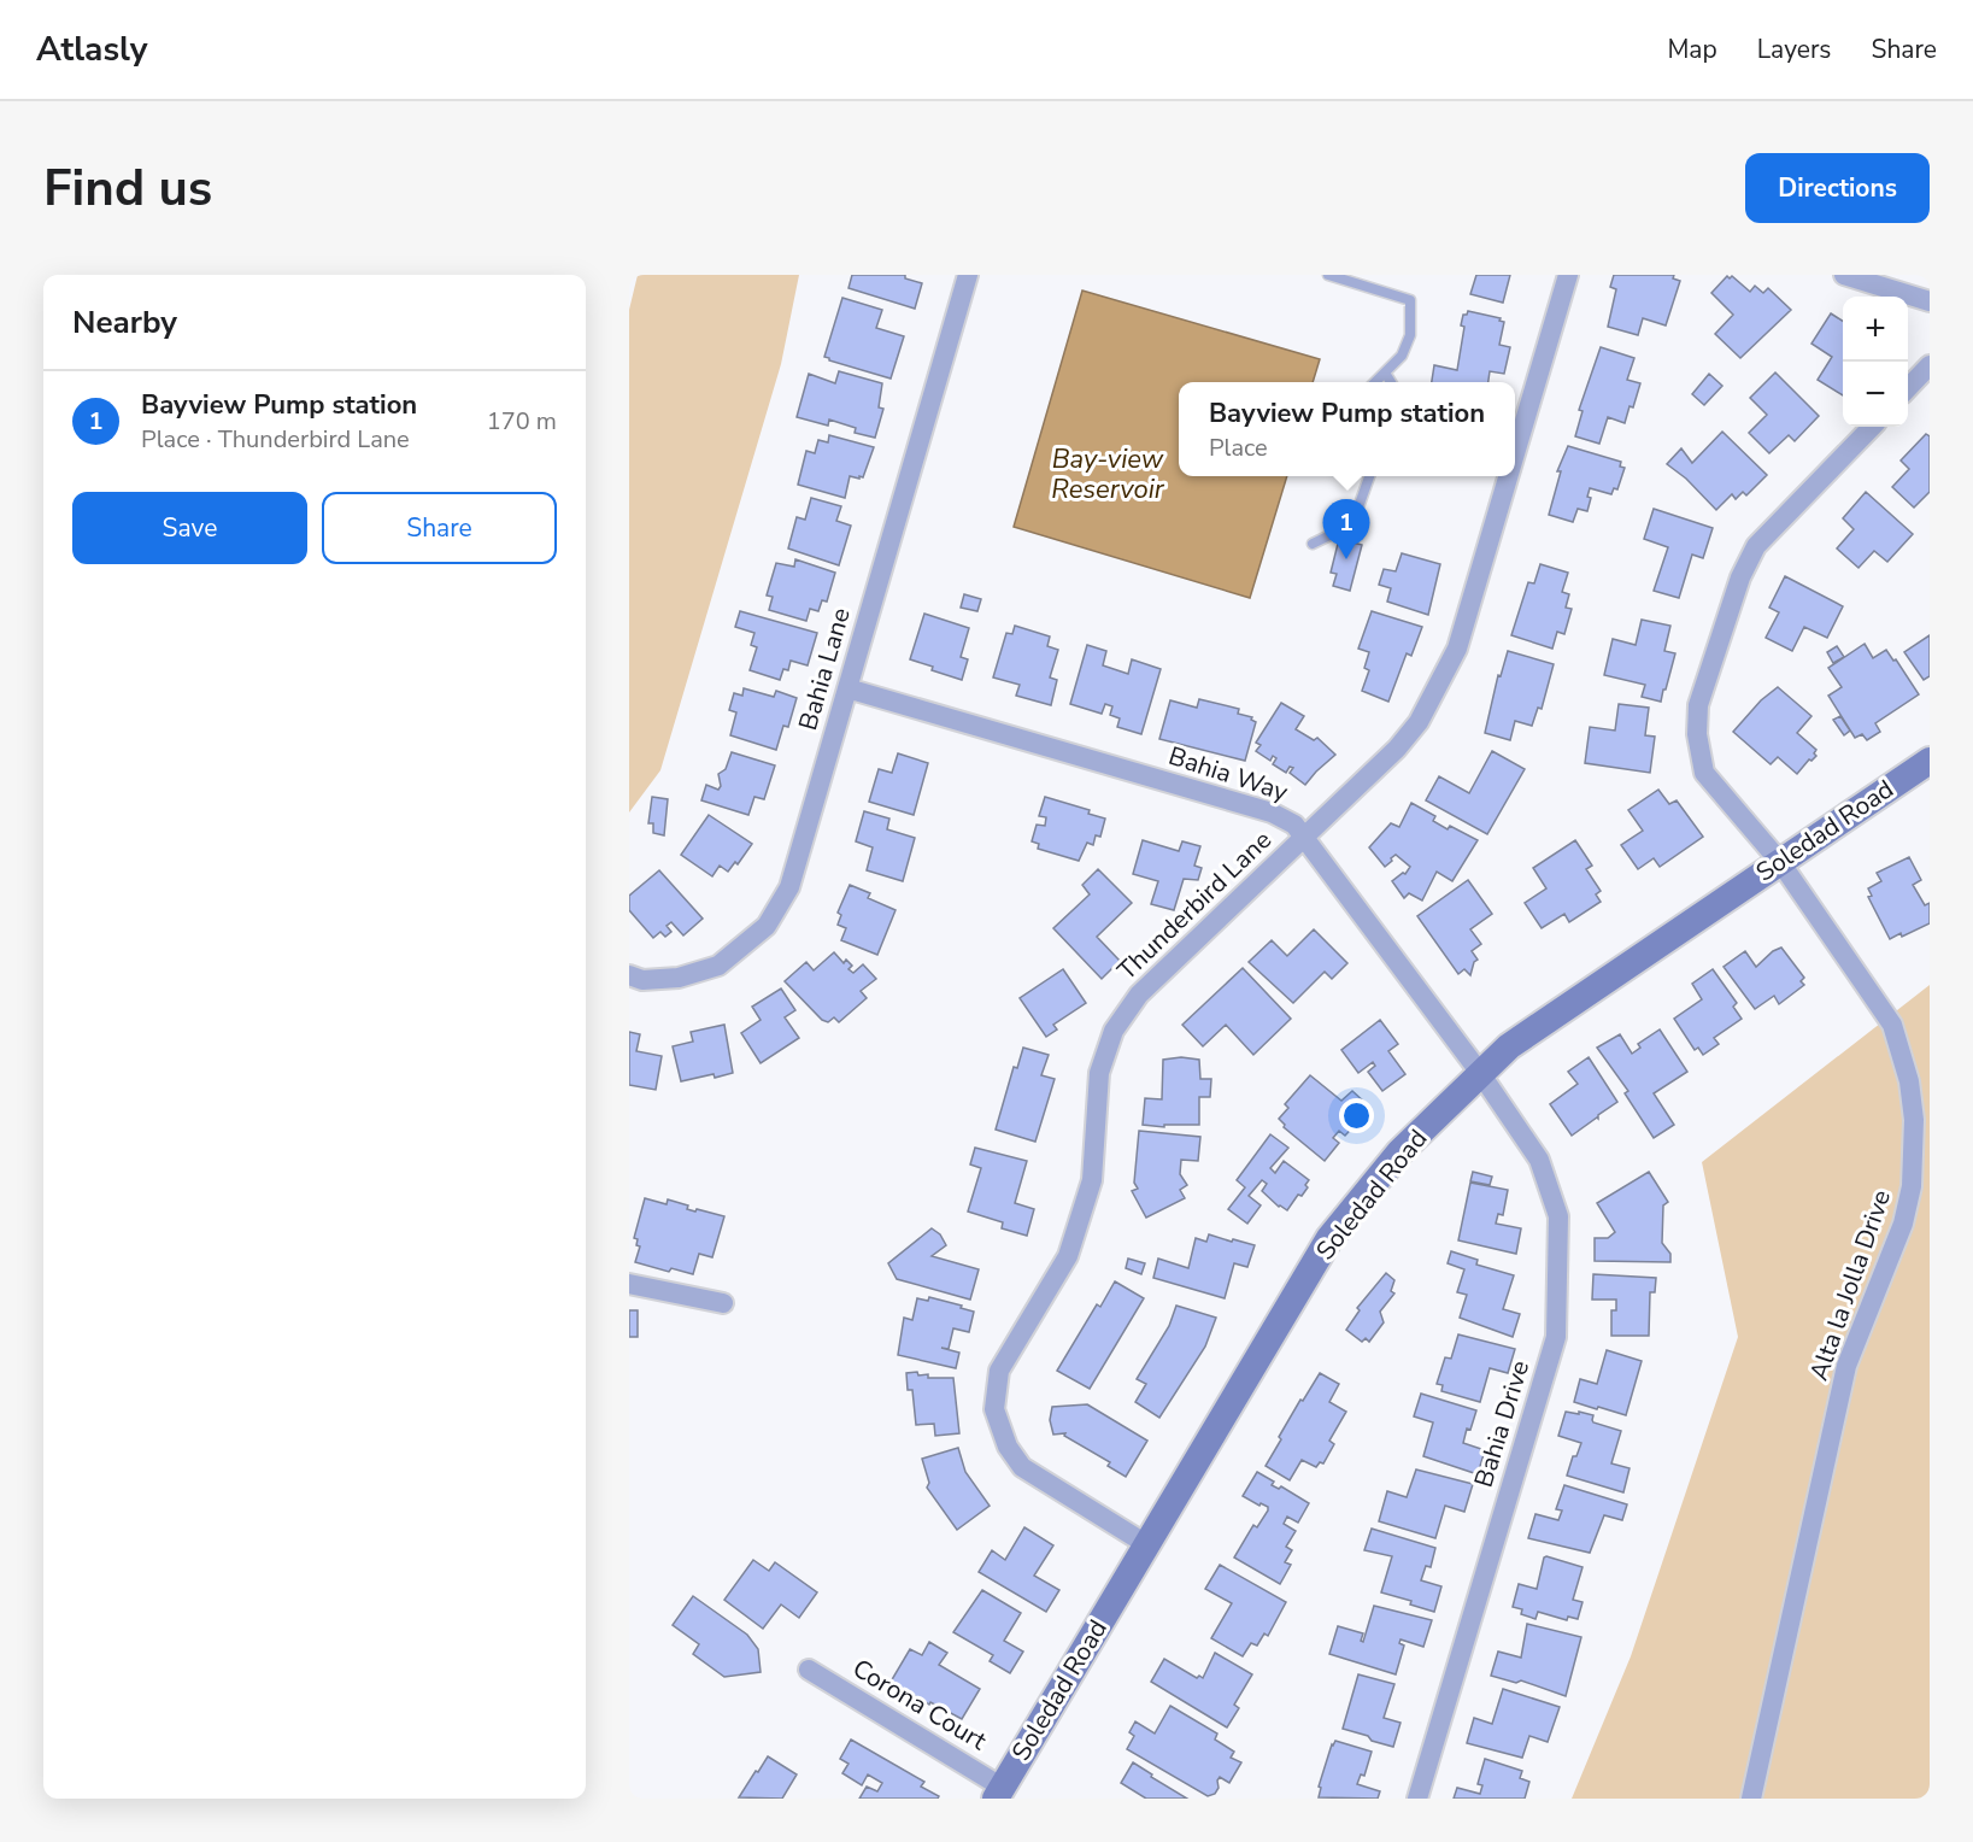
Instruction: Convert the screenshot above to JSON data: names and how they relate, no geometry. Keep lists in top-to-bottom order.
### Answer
{
  "streets": {
    "street": [
      "Bahia Lane",
      "Bahia Way",
      "Soledad Road",
      "Thunderbird Lane",
      "Alta la Jolla Drive",
      "Bahia Drive",
      "Corona Court"
    ]
  },
  "crossings": [
    ["Bahia Lane", "Bahia Way"],
    ["Bahia Way", "Soledad Road"],
    ["Bahia Way", "Thunderbird Lane"],
    ["Bahia Way", "Bahia Drive"],
    ["Soledad Road", "Thunderbird Lane"],
    ["Soledad Road", "Alta la Jolla Drive"],
    ["Soledad Road", "Bahia Drive"],
    ["Soledad Road", "Corona Court"]
  ],
  "water": ["Bay-view Reservoir"],
  "page": {
    "header": "Atlasly",
    "nav": ["Map", "Layers", "Share"],
    "buttons": [
      "Directions",
      ["Save", "Share"]
    ],
    "title": "Find us",
    "heading": "Nearby",
    "map_buttons": ["+", "−"],
    "list": [
      {
        "mark": "1",
        "name": "Bayview Pump station",
        "note": "Place · Thunderbird Lane",
        "value": "170 m"
      }
    ],
    "popup": ["Bayview Pump station", "Place"],
    "pins": "1"
  }
}
